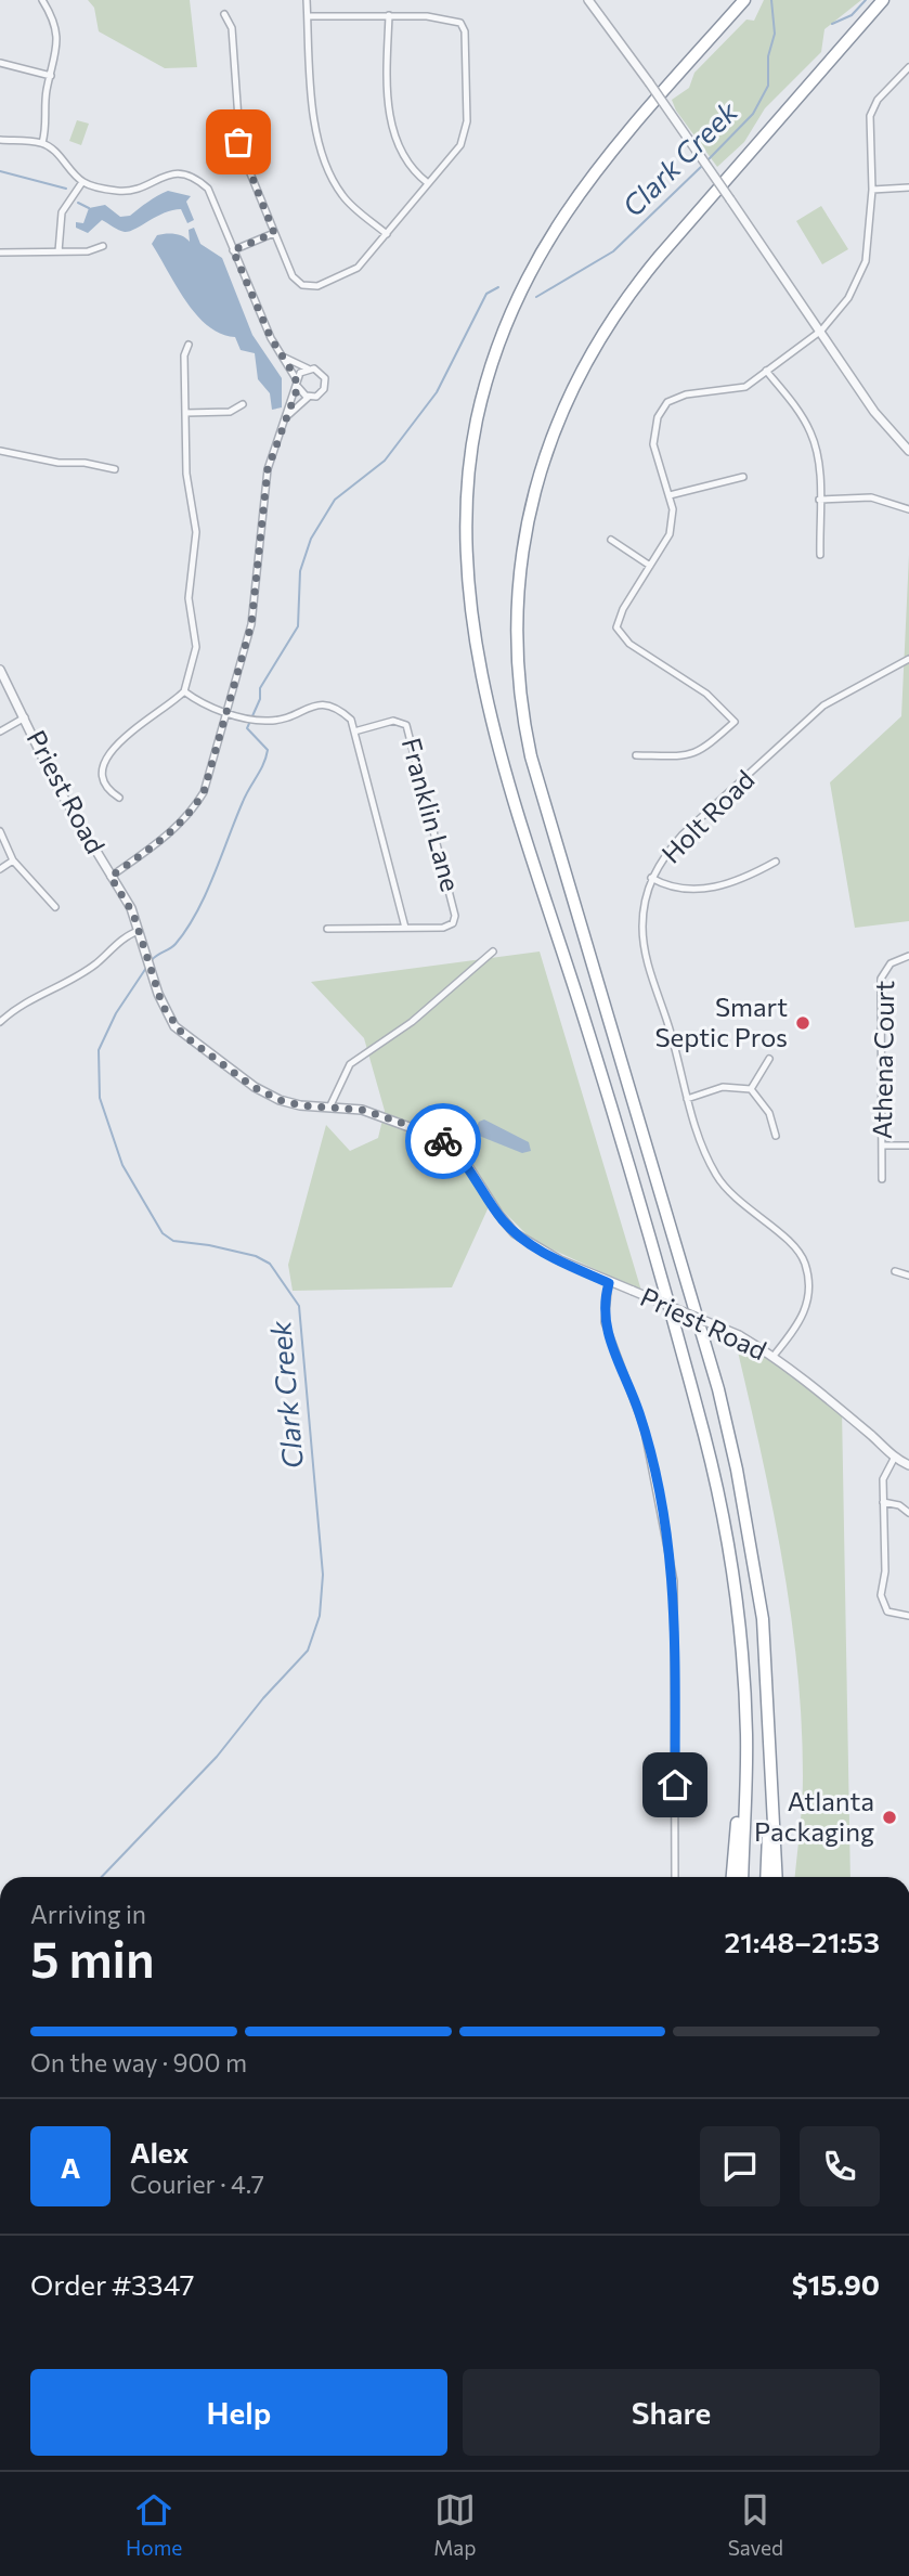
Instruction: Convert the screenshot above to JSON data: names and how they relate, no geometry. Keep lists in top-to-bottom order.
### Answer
{
  "streets": {
    "street": [
      "Priest Road",
      "Franklin Lane",
      "Holt Road",
      "Athena Court"
    ]
  },
  "crossings": [
    ["Priest Road", "Holt Road"]
  ],
  "water": ["Clark Creek"],
  "places": ["Smart Septic Pros", "Atlanta Packaging"],
  "page": {
    "heading": ["5 min", "Arriving in", "21:48–21:53"],
    "panel": [
      "Alex",
      "Courier · 4.7",
      "Order #3347",
      "$15.90"
    ],
    "bar": "On the way · 900 m",
    "round": "A",
    "buttons": ["Help", "Share"],
    "tabs": ["Home", "Map", "Saved"]
  }
}
